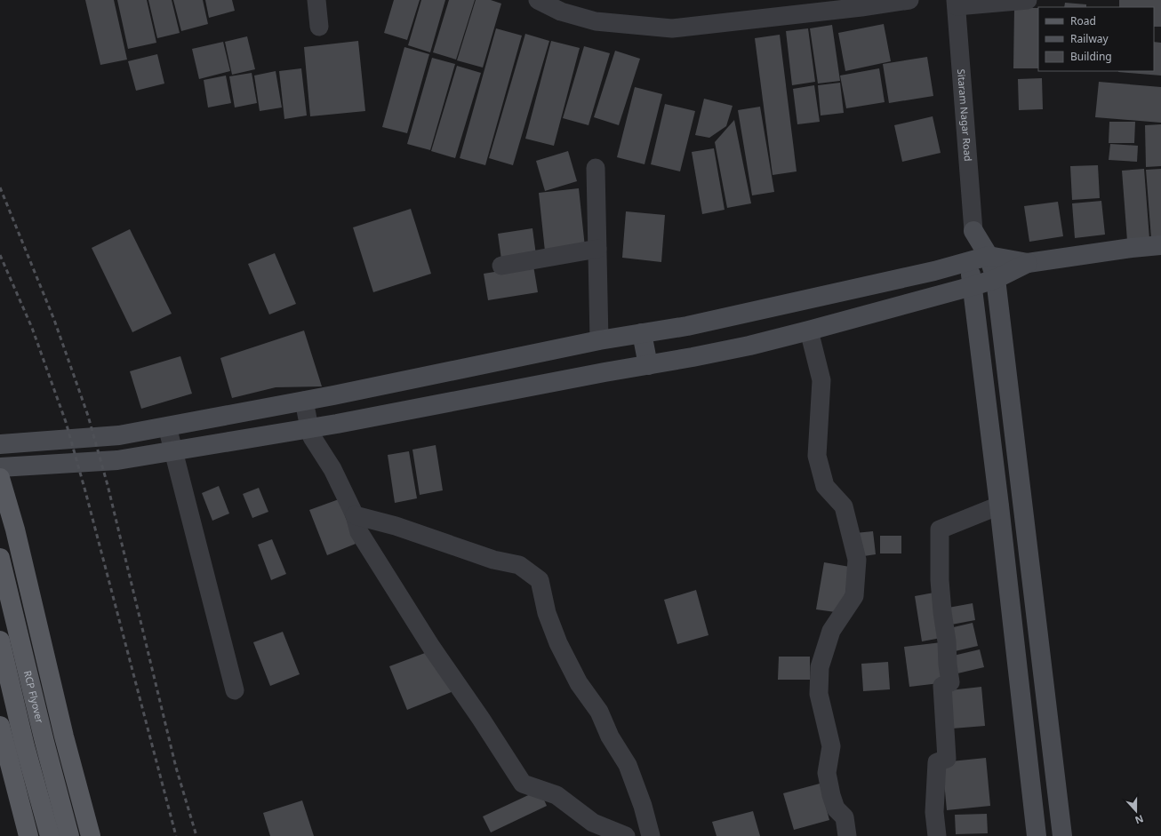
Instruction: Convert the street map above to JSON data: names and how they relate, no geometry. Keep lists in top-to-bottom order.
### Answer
{
  "streets": {
    "main road": ["RCP Flyover"],
    "street": ["Sitaram Nagar Road"]
  },
  "legend": ["Road", "Railway", "Building"],
  "north": "bottom"
}
